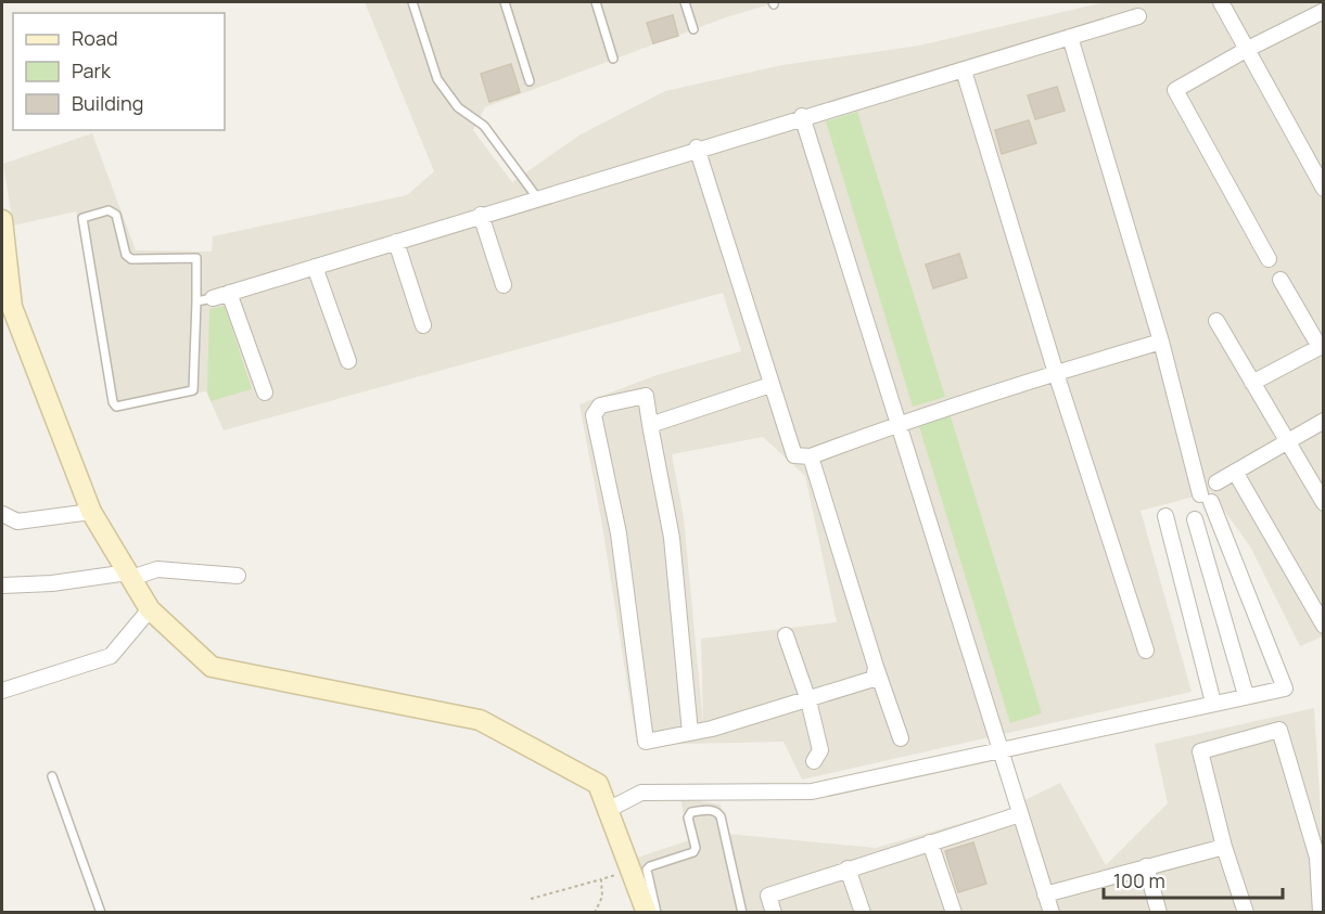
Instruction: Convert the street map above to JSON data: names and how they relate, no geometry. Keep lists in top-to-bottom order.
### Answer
{
  "legend": ["Road", "Park", "Building"],
  "scale_bar": "100 m"
}
